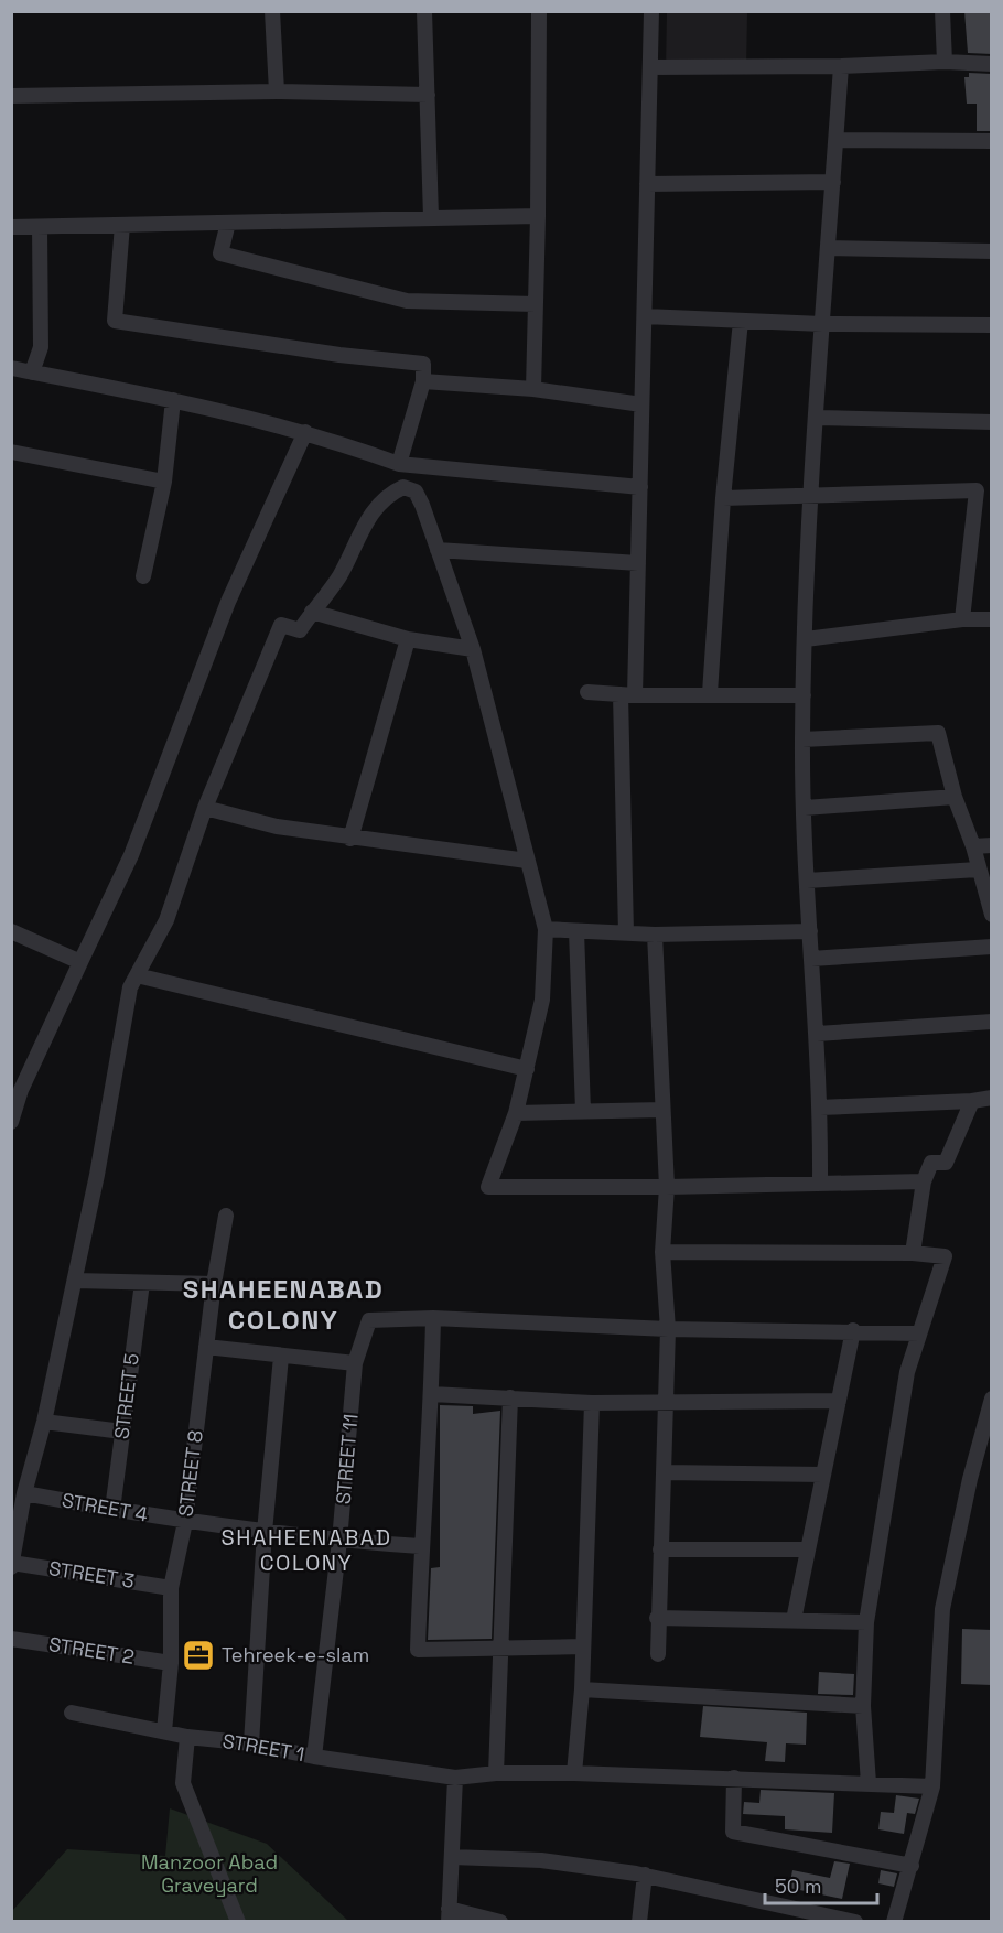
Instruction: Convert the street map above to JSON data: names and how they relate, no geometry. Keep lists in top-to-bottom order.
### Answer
{
  "streets": {
    "street": [
      "STREET 5",
      "STREET 11",
      "STREET 8",
      "STREET 4",
      "STREET 3",
      "STREET 2",
      "STREET 1"
    ]
  },
  "crossings": [
    ["STREET 5", "STREET 4"],
    ["STREET 11", "STREET 4"],
    ["STREET 11", "STREET 1"],
    ["STREET 8", "STREET 4"],
    ["STREET 8", "STREET 3"],
    ["STREET 8", "STREET 2"],
    ["STREET 8", "STREET 1"]
  ],
  "districts": ["SHAHEENABAD COLONY", "SHAHEENABAD COLONY"],
  "parks": ["Manzoor Abad Graveyard"],
  "places": {
    "office": ["Tehreek-e-slam"]
  },
  "scale_bar": "50 m"
}
